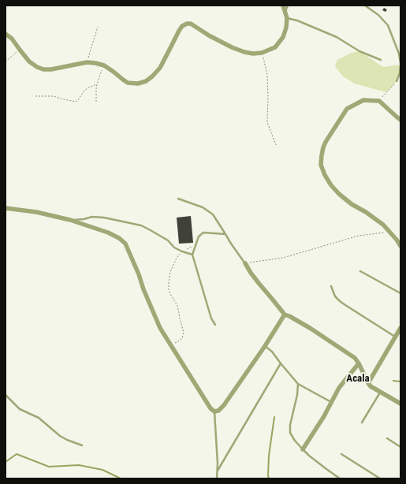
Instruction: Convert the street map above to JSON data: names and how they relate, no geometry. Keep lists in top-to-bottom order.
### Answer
{
  "districts": ["Acala"]
}
